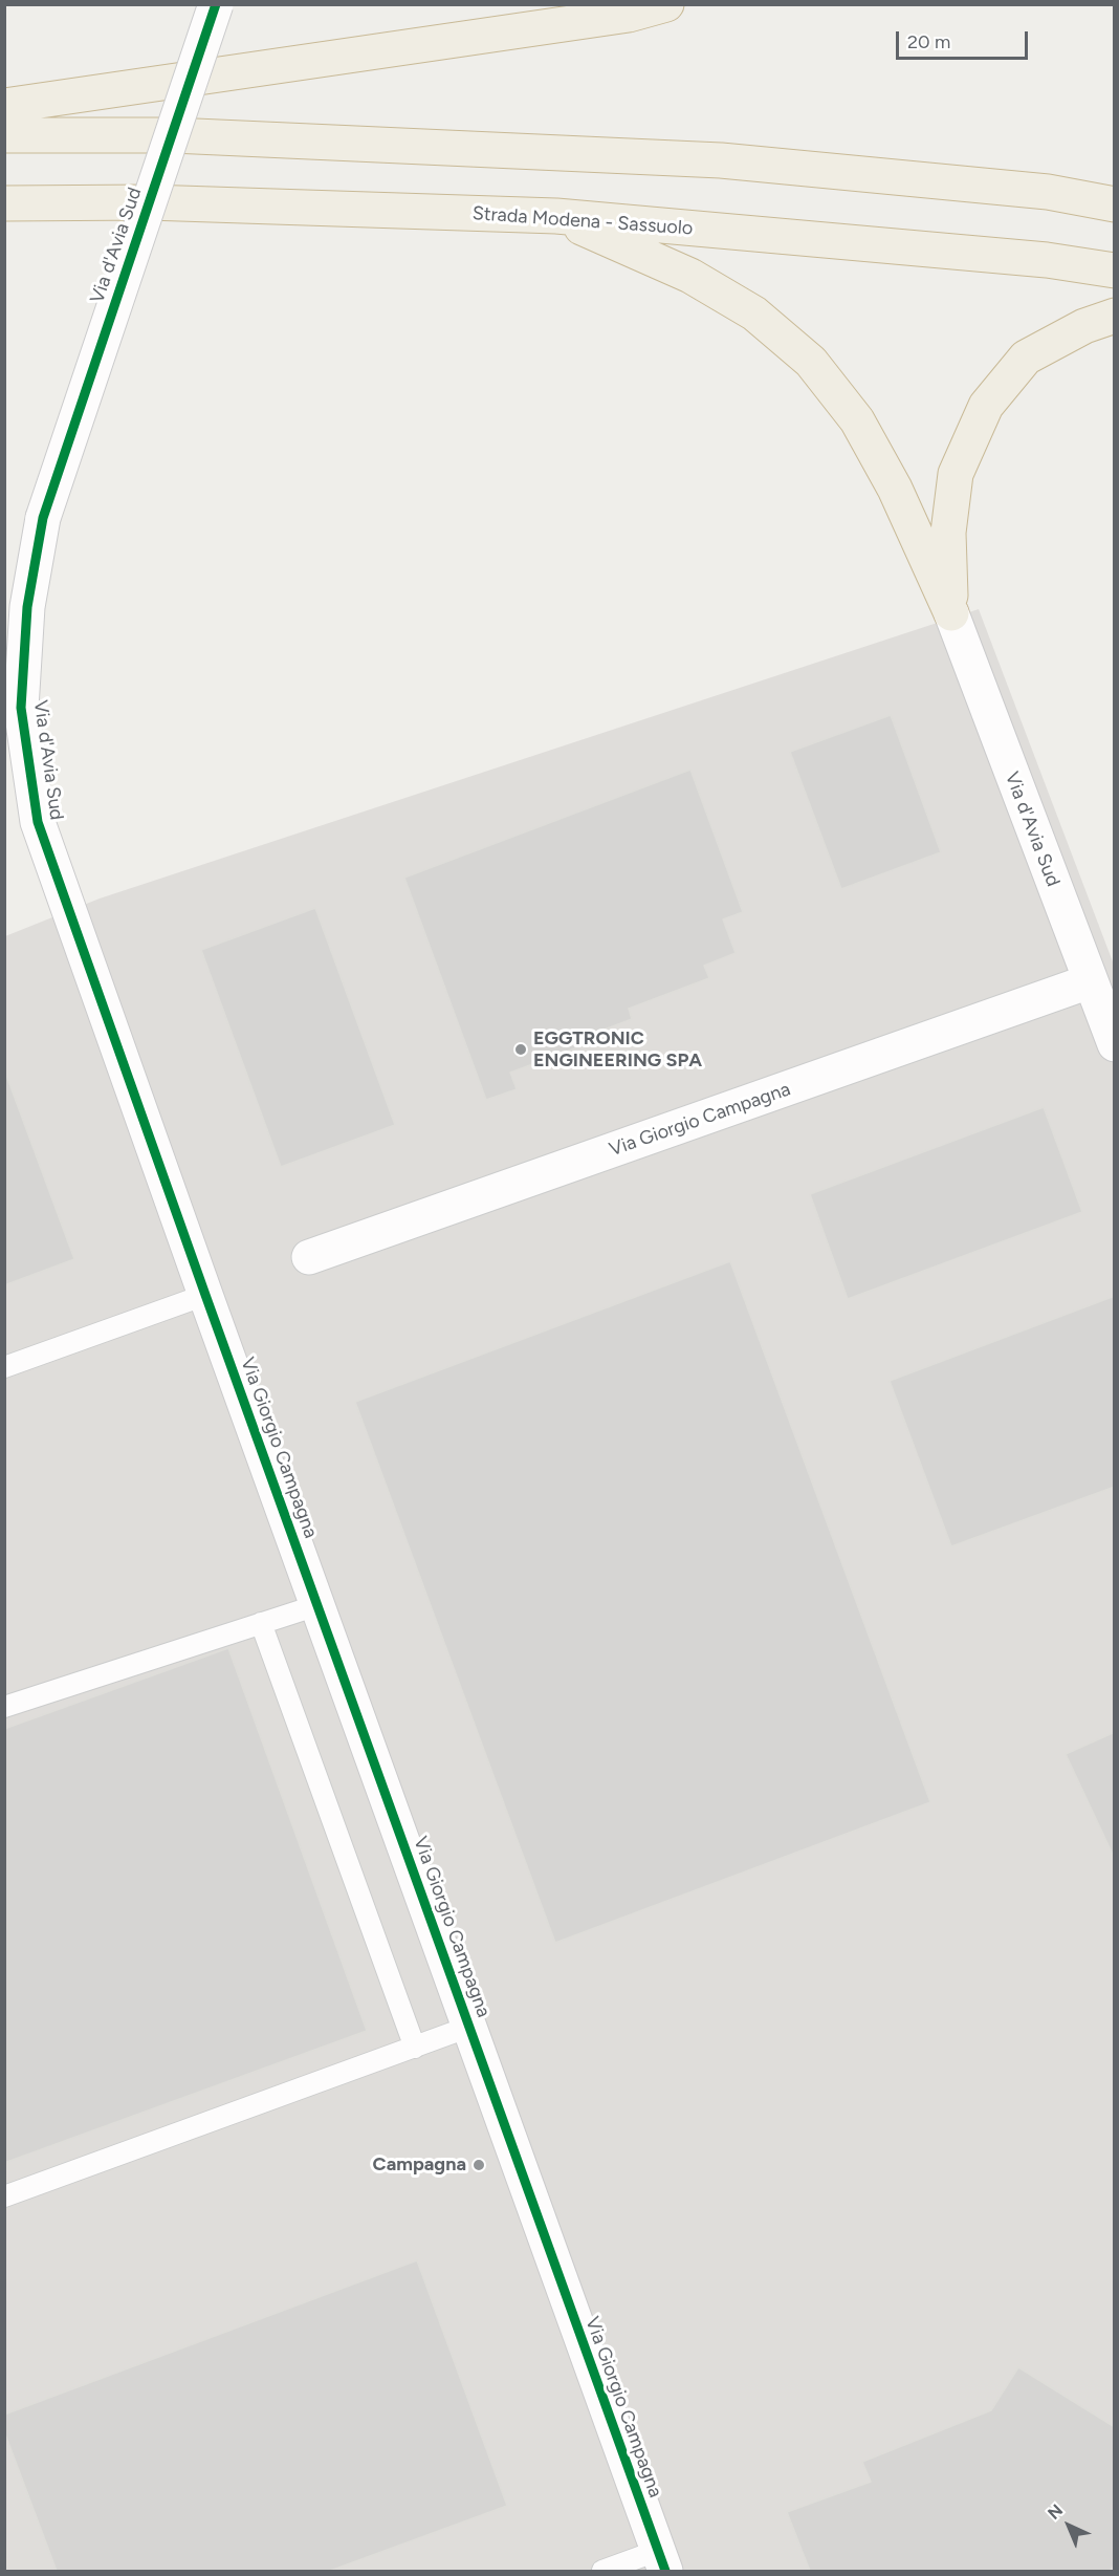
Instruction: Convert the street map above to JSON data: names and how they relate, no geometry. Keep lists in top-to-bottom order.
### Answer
{
  "streets": {
    "highway": ["Strada Modena - Sassuolo"],
    "street": ["Via d'Avia Sud", "Via Giorgio Campagna"]
  },
  "crossings": [
    ["Via d'Avia Sud", "Via Giorgio Campagna"]
  ],
  "places": ["EGGTRONIC ENGINEERING SPA", "Campagna"],
  "scale_bar": "20 m",
  "north": "top left"
}
